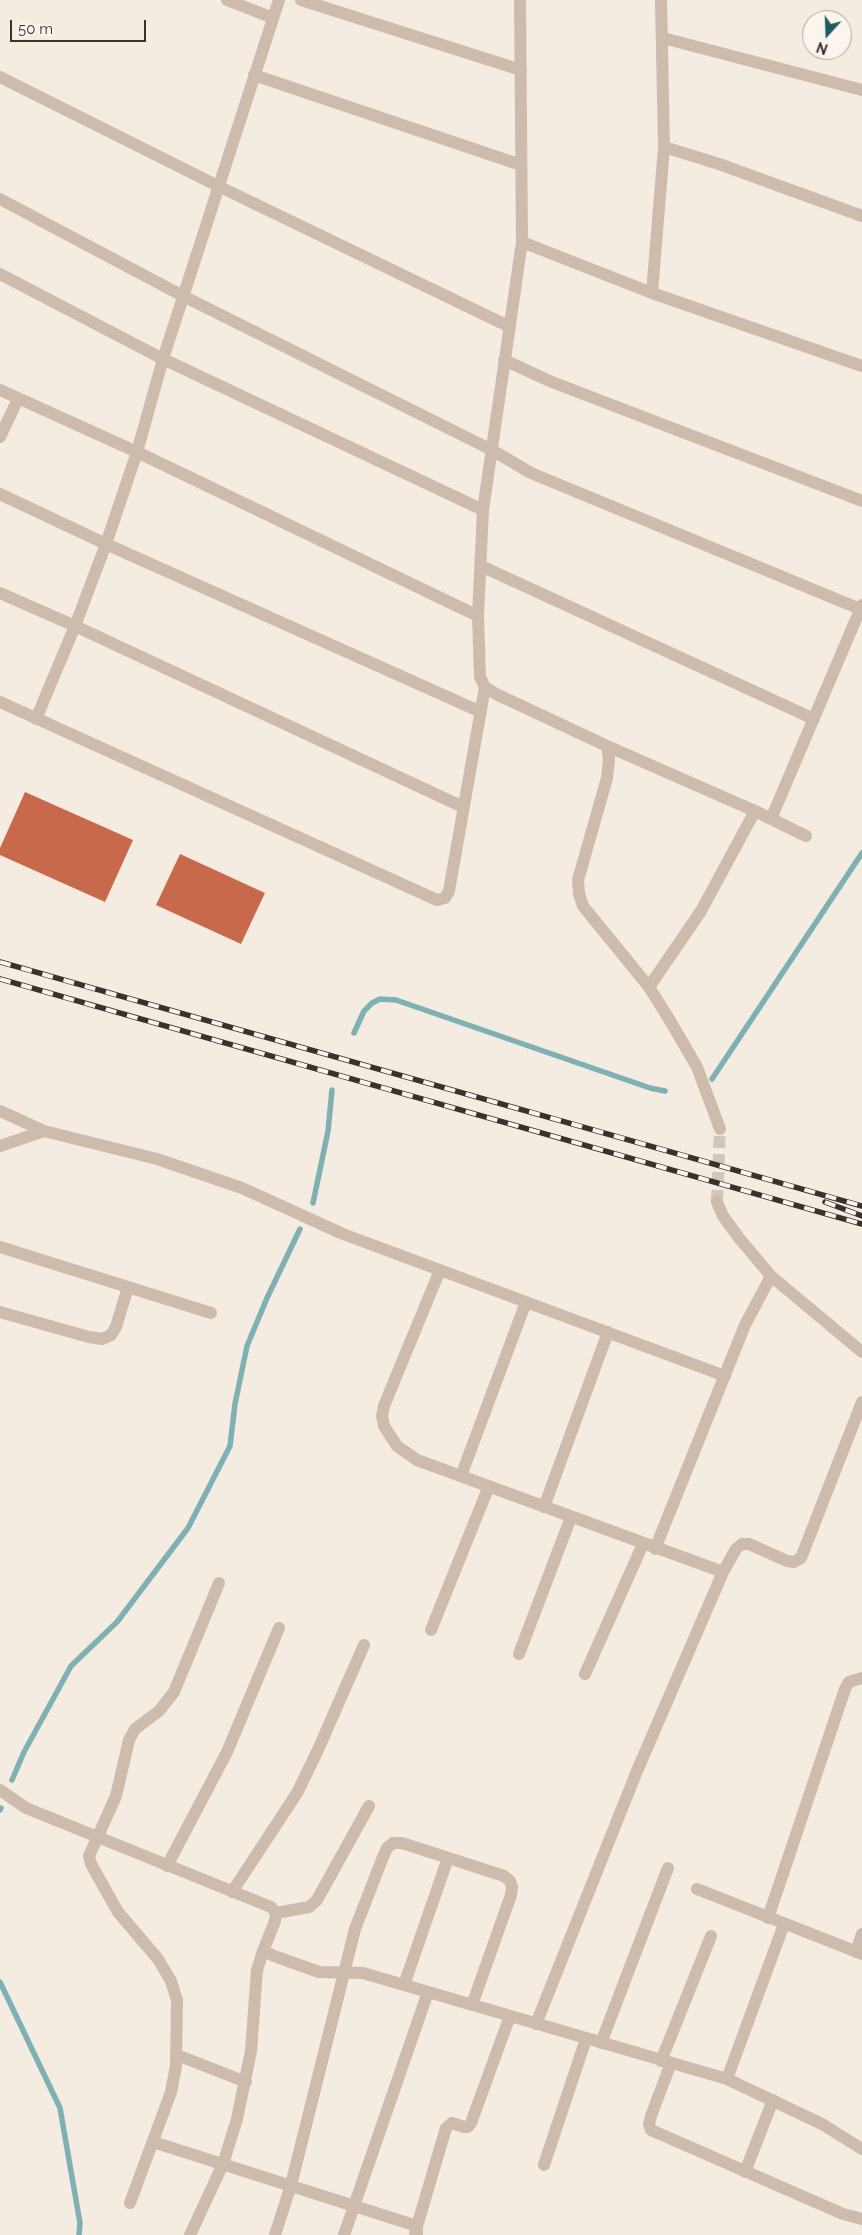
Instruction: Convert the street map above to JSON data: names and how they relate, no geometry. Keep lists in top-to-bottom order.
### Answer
{
  "scale_bar": "50 m",
  "north": "bottom"
}
